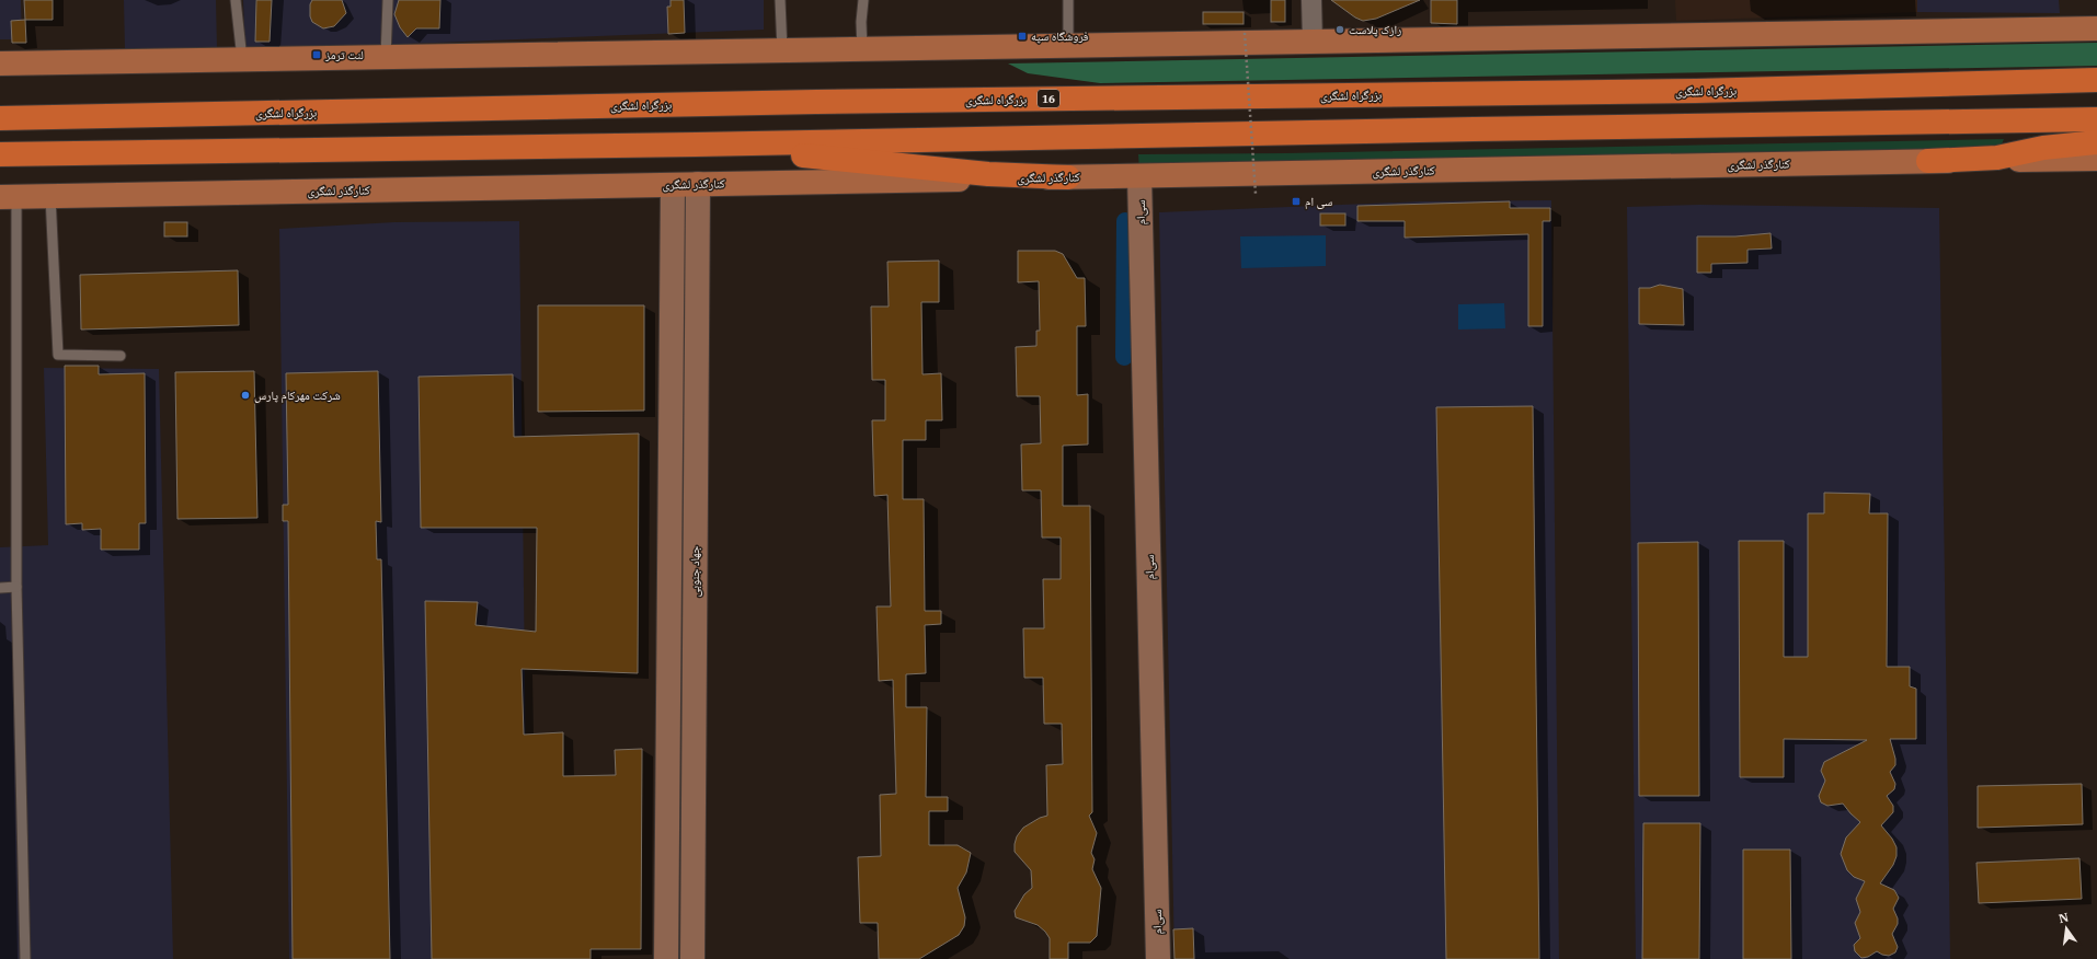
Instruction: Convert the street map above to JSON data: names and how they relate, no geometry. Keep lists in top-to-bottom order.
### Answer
{
  "streets": {
    "highway": ["بزرگراه لشگری", "16"],
    "main road": ["کنارگذر لشگری"],
    "street": ["سی‌ام", "جهاد جنوبی"]
  },
  "crossings": [
    ["کنارگذر لشگری", "سی‌ام"],
    ["کنارگذر لشگری", "جهاد جنوبی"]
  ],
  "places": {
    "other": ["رازک پلاست", "شرکت مهرکام پارس"],
    "transit": ["فروشگاه سپه", "لنت ترمز", "سی ام"]
  },
  "north": "top"
}
